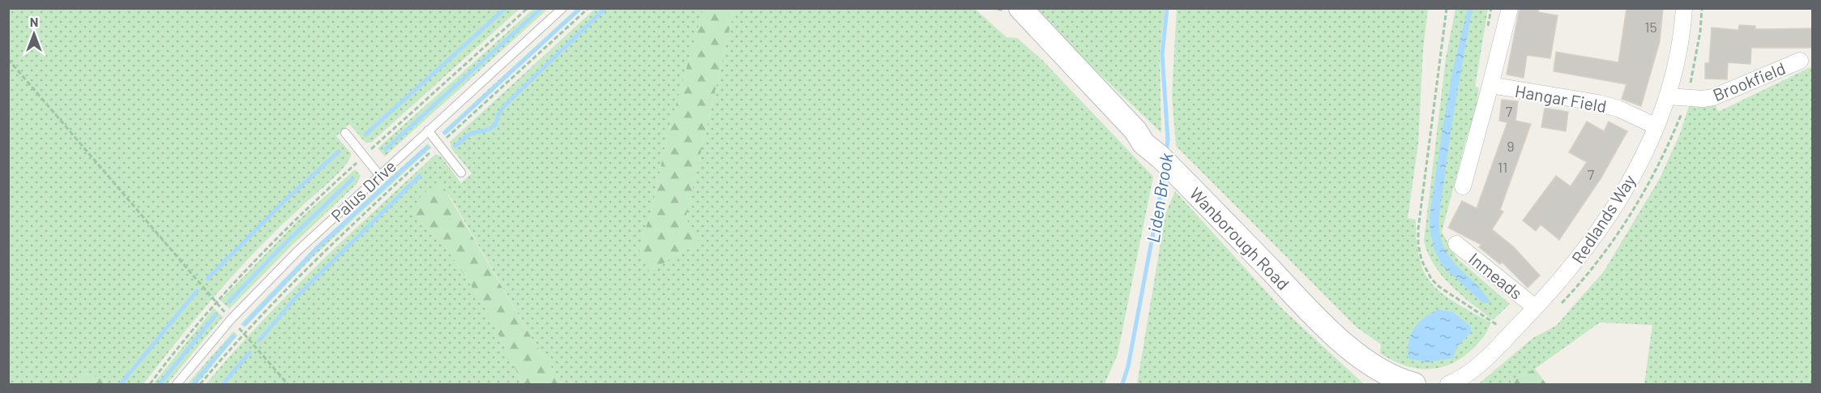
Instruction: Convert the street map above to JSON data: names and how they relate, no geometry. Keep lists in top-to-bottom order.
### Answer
{
  "streets": {
    "street": [
      "Brookfield",
      "Hangar Field",
      "Redlands Way",
      "Wanborough Road",
      "Inmeads"
    ],
    "lane": ["Palus Drive"]
  },
  "crossings": [
    ["Brookfield", "Redlands Way"],
    ["Hangar Field", "Redlands Way"],
    ["Redlands Way", "Inmeads"]
  ],
  "water": ["Liden Brook"],
  "house_numbers": [
    "15",
    "7",
    "9",
    "11",
    "7"
  ],
  "north": "top"
}
